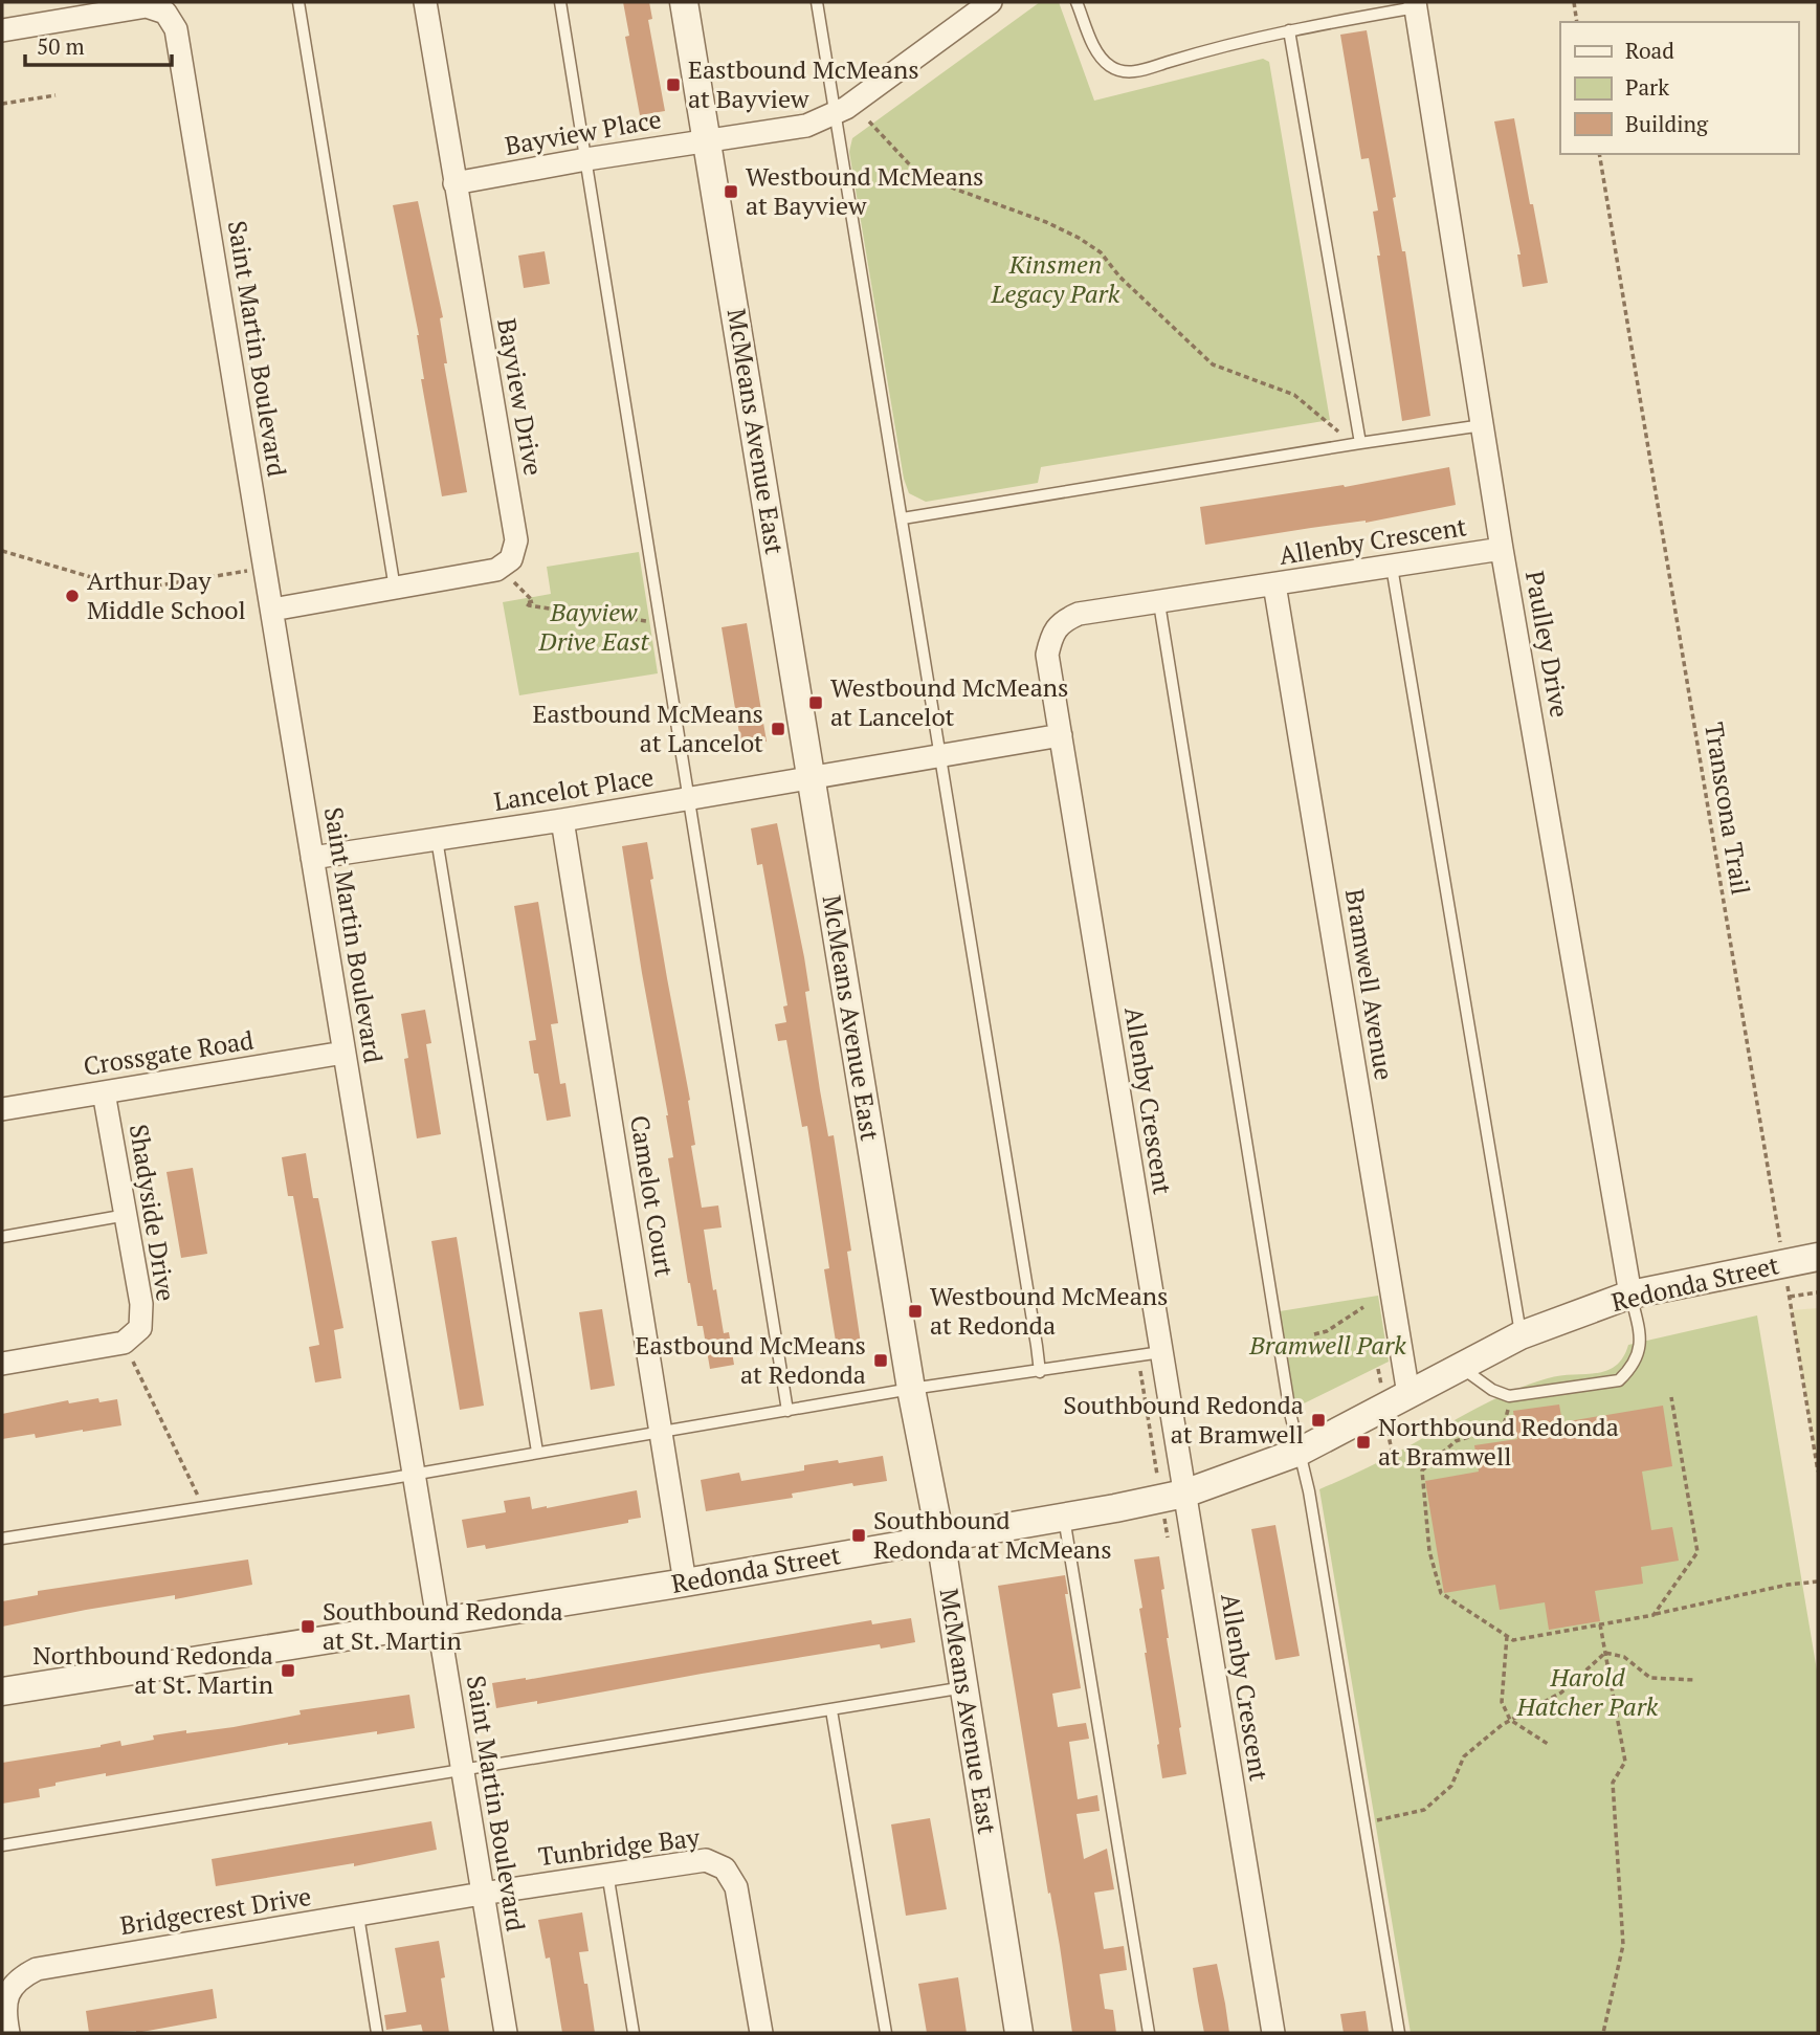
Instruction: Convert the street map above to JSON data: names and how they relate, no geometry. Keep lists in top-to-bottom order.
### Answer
{
  "streets": {
    "street": [
      "Bayview Place",
      "Saint Martin Boulevard",
      "Bayview Drive",
      "McMeans Avenue East",
      "Allenby Crescent",
      "Paulley Drive",
      "Lancelot Place",
      "Bramwell Avenue",
      "Crossgate Road",
      "Camelot Court",
      "Shadyside Drive",
      "Redonda Street",
      "Tunbridge Bay",
      "Bridgecrest Drive"
    ],
    "path": ["Transcona Trail"]
  },
  "crossings": [
    ["Bayview Place", "Bayview Drive"],
    ["Bayview Place", "McMeans Avenue East"],
    ["Saint Martin Boulevard", "Lancelot Place"],
    ["Saint Martin Boulevard", "Crossgate Road"],
    ["Saint Martin Boulevard", "Redonda Street"],
    ["Saint Martin Boulevard", "Tunbridge Bay"],
    ["Saint Martin Boulevard", "Bridgecrest Drive"],
    ["McMeans Avenue East", "Lancelot Place"],
    ["McMeans Avenue East", "Redonda Street"],
    ["Allenby Crescent", "Paulley Drive"],
    ["Allenby Crescent", "Lancelot Place"],
    ["Allenby Crescent", "Bramwell Avenue"],
    ["Allenby Crescent", "Redonda Street"],
    ["Paulley Drive", "Redonda Street"],
    ["Lancelot Place", "Camelot Court"],
    ["Transcona Trail", "Redonda Street"],
    ["Bramwell Avenue", "Redonda Street"],
    ["Crossgate Road", "Shadyside Drive"],
    ["Camelot Court", "Redonda Street"],
    ["Tunbridge Bay", "Bridgecrest Drive"]
  ],
  "parks": [
    "Kinsmen Legacy Park",
    "Bayview Drive East",
    "Bramwell Park",
    "Harold Hatcher Park"
  ],
  "places": {
    "transit": [
      "Eastbound McMeans at Bayview",
      "Westbound McMeans at Bayview",
      "Westbound McMeans at Lancelot",
      "Eastbound McMeans at Lancelot",
      "Westbound McMeans at Redonda",
      "Eastbound McMeans at Redonda",
      "Southbound Redonda at Bramwell",
      "Northbound Redonda at Bramwell",
      "Southbound Redonda at McMeans",
      "Southbound Redonda at St. Martin",
      "Northbound Redonda at St. Martin"
    ],
    "other": ["Arthur Day Middle School"]
  },
  "legend": ["Road", "Park", "Building"],
  "scale_bar": "50 m"
}
